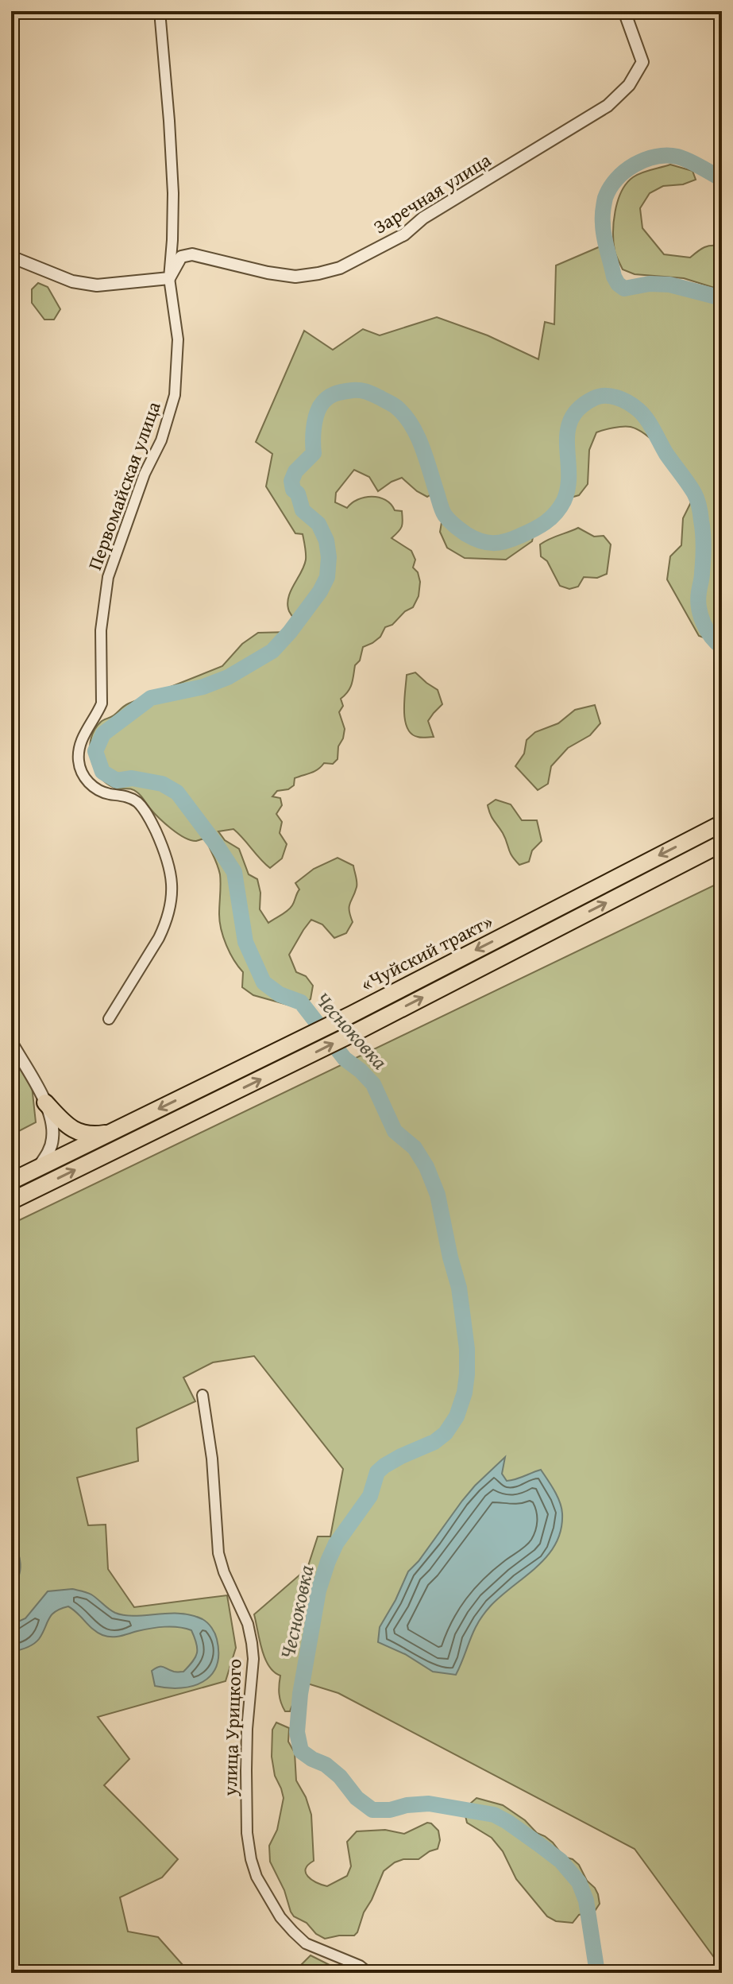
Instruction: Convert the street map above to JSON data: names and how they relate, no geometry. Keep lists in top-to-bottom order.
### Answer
{
  "streets": {
    "highway": ["«Чуйский тракт»"],
    "street": ["Заречная улица", "Первомайская улица", "улица Урицкого"]
  },
  "crossings": [
    ["Заречная улица", "Первомайская улица"]
  ],
  "water": ["Чесноковка"]
}
